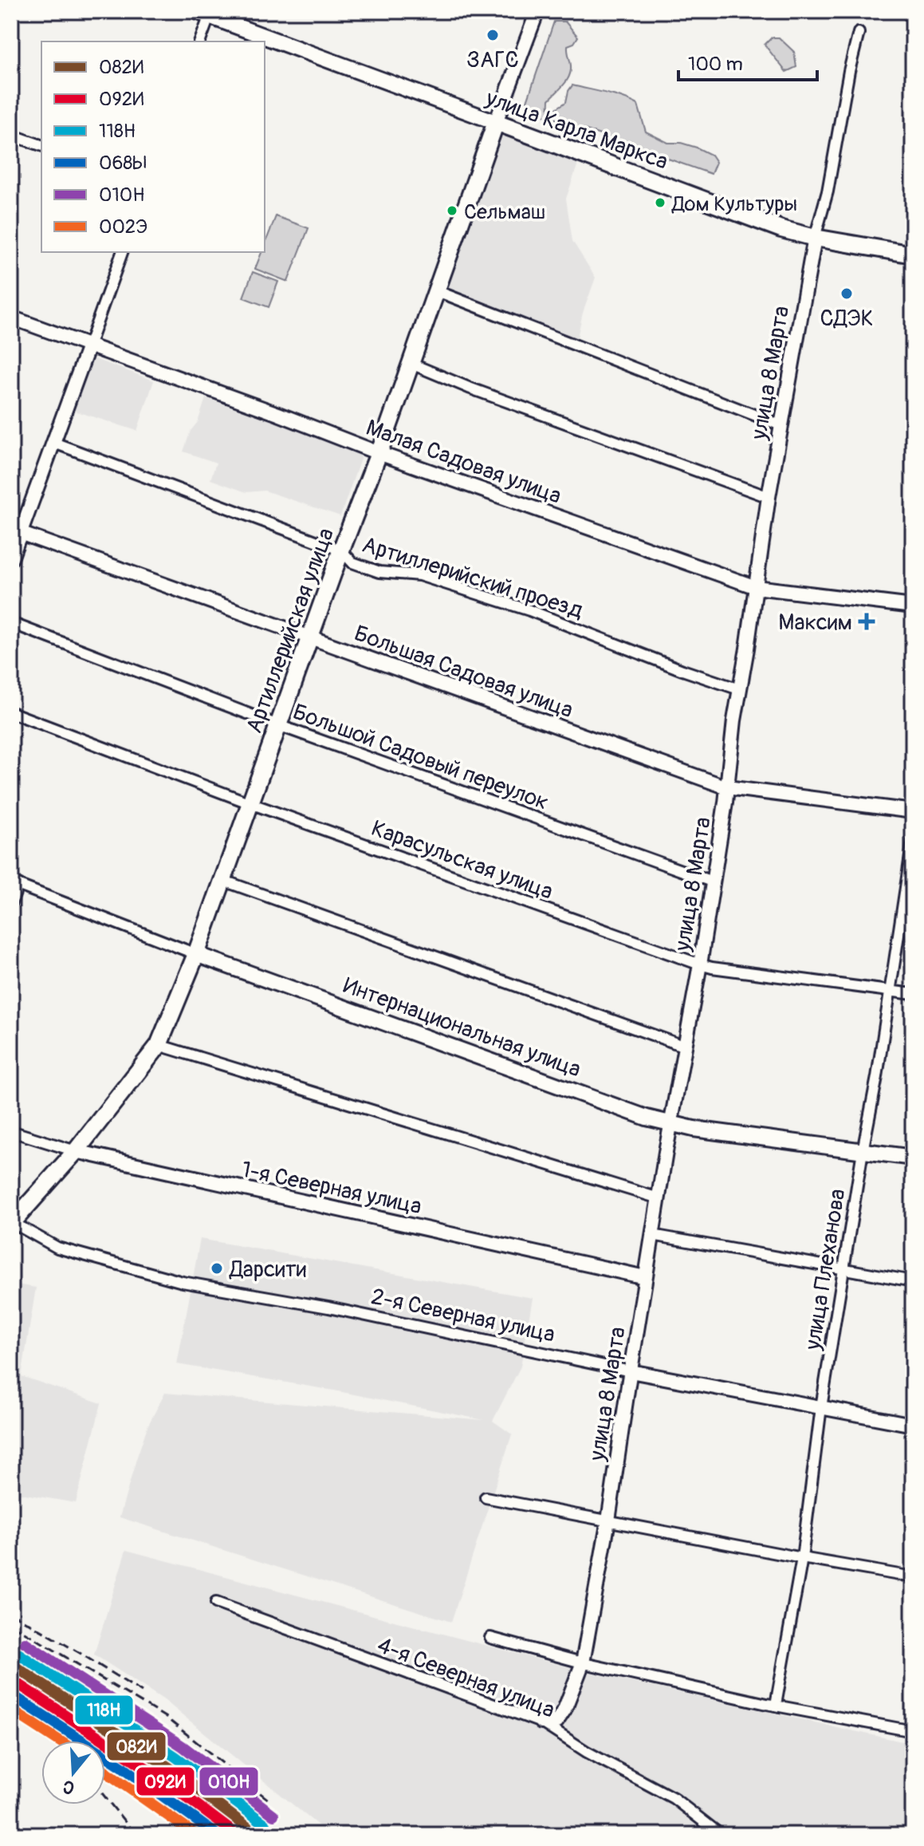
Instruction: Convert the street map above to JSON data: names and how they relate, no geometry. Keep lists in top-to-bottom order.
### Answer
{
  "streets": {
    "main road": ["улица Карла Маркса", "Артиллерийская улица", "Интернациональная улица"],
    "street": [
      "улица 8 Марта",
      "Малая Садовая улица",
      "Артиллерийский проезд",
      "Большая Садовая улица",
      "Большой Садовый переулок",
      "Карасульская улица",
      "1-я Северная улица",
      "улица Плеханова",
      "2-я Северная улица",
      "4-я Северная улица"
    ]
  },
  "crossings": [
    ["улица Карла Маркса", "улица 8 Марта"],
    ["улица Карла Маркса", "Артиллерийская улица"],
    ["улица 8 Марта", "Малая Садовая улица"],
    ["улица 8 Марта", "Артиллерийский проезд"],
    ["улица 8 Марта", "Большая Садовая улица"],
    ["улица 8 Марта", "Большой Садовый переулок"],
    ["улица 8 Марта", "Карасульская улица"],
    ["улица 8 Марта", "Интернациональная улица"],
    ["улица 8 Марта", "1-я Северная улица"],
    ["улица 8 Марта", "2-я Северная улица"],
    ["Малая Садовая улица", "Артиллерийская улица"],
    ["Артиллерийский проезд", "Артиллерийская улица"],
    ["Артиллерийская улица", "Большая Садовая улица"],
    ["Артиллерийская улица", "Большой Садовый переулок"],
    ["Артиллерийская улица", "Карасульская улица"],
    ["Артиллерийская улица", "Интернациональная улица"],
    ["Артиллерийская улица", "1-я Северная улица"],
    ["Артиллерийская улица", "2-я Северная улица"],
    ["Карасульская улица", "улица Плеханова"],
    ["Интернациональная улица", "улица Плеханова"],
    ["улица Плеханова", "2-я Северная улица"]
  ],
  "places": {
    "other": [
      "ЗАГС",
      "Дом Культуры",
      "Сельмаш",
      "СДЭК",
      "Дарсити"
    ],
    "health": ["Максим"]
  },
  "lines": [
    "transit line 010Н",
    "transit line 118Н",
    "transit line 082И",
    "transit line 092И",
    "transit line 068Ы",
    "transit line 002Э"
  ],
  "legend": [
    "082И",
    "092И",
    "118Н",
    "068Ы",
    "010Н",
    "002Э"
  ],
  "scale_bar": "100 m",
  "north": "bottom"
}
